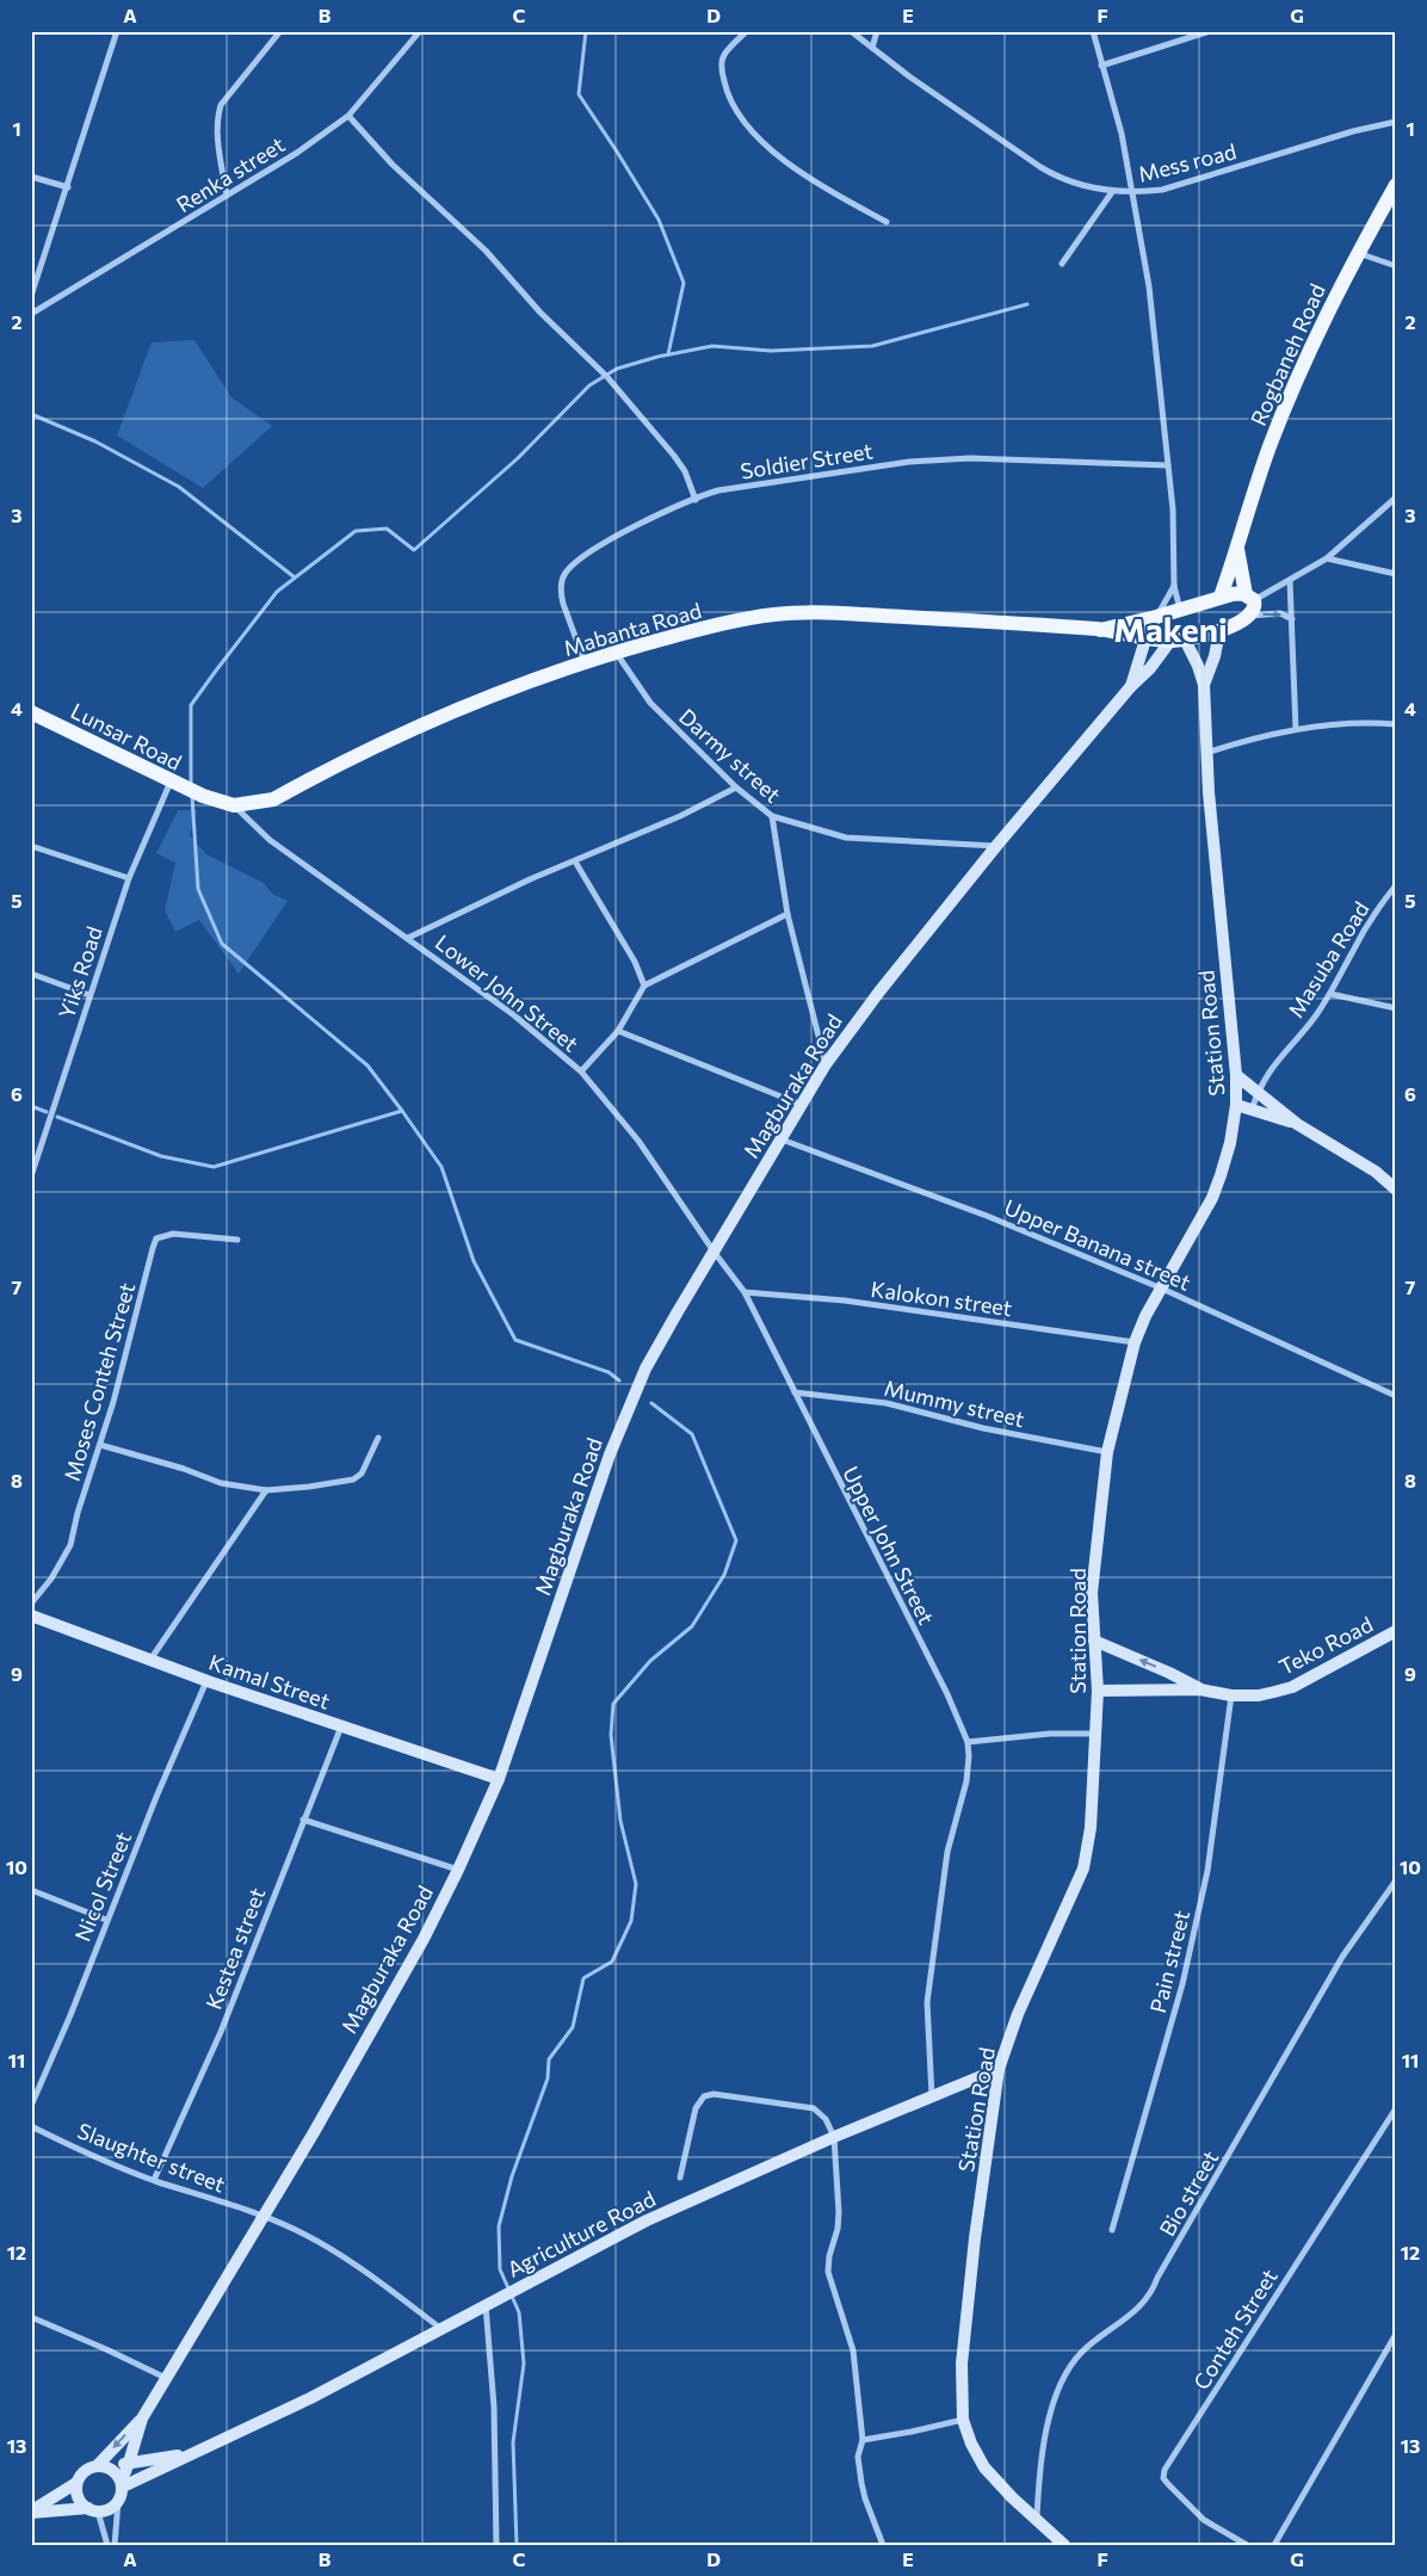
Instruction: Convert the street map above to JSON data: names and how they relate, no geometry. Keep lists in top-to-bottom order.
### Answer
{
  "streets": {
    "main road": ["Rogbaneh Road", "Mabanta Road", "Lunsar Road"],
    "street": [
      "Mess road",
      "Renka street",
      "Soldier Street",
      "Darmy street",
      "Masuba Road",
      "Yiks Road",
      "Lower John Street",
      "Station Road",
      "Magburaka Road",
      "Upper Banana street",
      "Kalokon street",
      "Moses Conteh Street",
      "Mummy street",
      "Upper John Street",
      "Teko Road",
      "Kamal Street",
      "Nicol Street",
      "Kestea street",
      "Pain street",
      "Slaughter street",
      "Bio street",
      "Agriculture Road",
      "Conteh Street"
    ]
  },
  "crossings": [
    ["Soldier Street", "Mabanta Road"],
    ["Mabanta Road", "Lunsar Road"],
    ["Mabanta Road", "Darmy street"],
    ["Mabanta Road", "Lower John Street"],
    ["Lunsar Road", "Yiks Road"],
    ["Darmy street", "Magburaka Road"],
    ["Lower John Street", "Magburaka Road"],
    ["Lower John Street", "Upper John Street"],
    ["Station Road", "Magburaka Road"],
    ["Station Road", "Upper Banana street"],
    ["Station Road", "Kalokon street"],
    ["Station Road", "Mummy street"],
    ["Station Road", "Teko Road"],
    ["Station Road", "Bio street"],
    ["Station Road", "Agriculture Road"],
    ["Magburaka Road", "Upper Banana street"],
    ["Magburaka Road", "Upper John Street"],
    ["Magburaka Road", "Kamal Street"],
    ["Magburaka Road", "Slaughter street"],
    ["Magburaka Road", "Agriculture Road"],
    ["Kalokon street", "Upper John Street"],
    ["Mummy street", "Upper John Street"],
    ["Teko Road", "Pain street"],
    ["Kamal Street", "Nicol Street"],
    ["Kamal Street", "Kestea street"],
    ["Kestea street", "Slaughter street"],
    ["Slaughter street", "Agriculture Road"]
  ],
  "districts": ["Makeni"],
  "grid": {
    "columns": [
      "A",
      "B",
      "C",
      "D",
      "E",
      "F",
      "G"
    ],
    "rows": [
      "1",
      "2",
      "3",
      "4",
      "5",
      "6",
      "7",
      "8",
      "9",
      "10",
      "11",
      "12",
      "13"
    ]
  }
}
